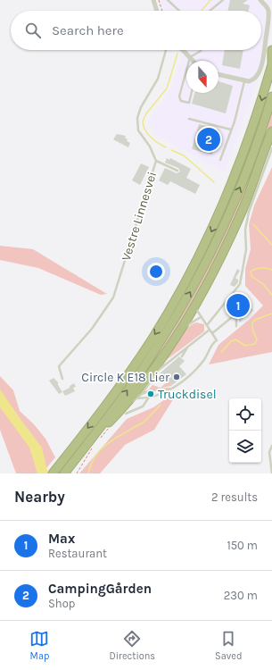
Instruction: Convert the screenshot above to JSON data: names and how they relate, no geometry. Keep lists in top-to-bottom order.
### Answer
{
  "streets": {
    "lane": ["Vestre Linnesvei"]
  },
  "places": ["Circle K E18 Lier", "Truckdisel"],
  "north": "bottom",
  "page": {
    "search": "Search here",
    "pins": ["2", "1"],
    "heading": ["Nearby", "2 results"],
    "list": [
      {
        "mark": "1",
        "name": "Max",
        "note": "Restaurant",
        "value": "150 m"
      },
      {
        "mark": "2",
        "name": "CampingGården",
        "note": "Shop",
        "value": "230 m"
      }
    ],
    "nav": ["Map", "Directions", "Saved"]
  }
}
